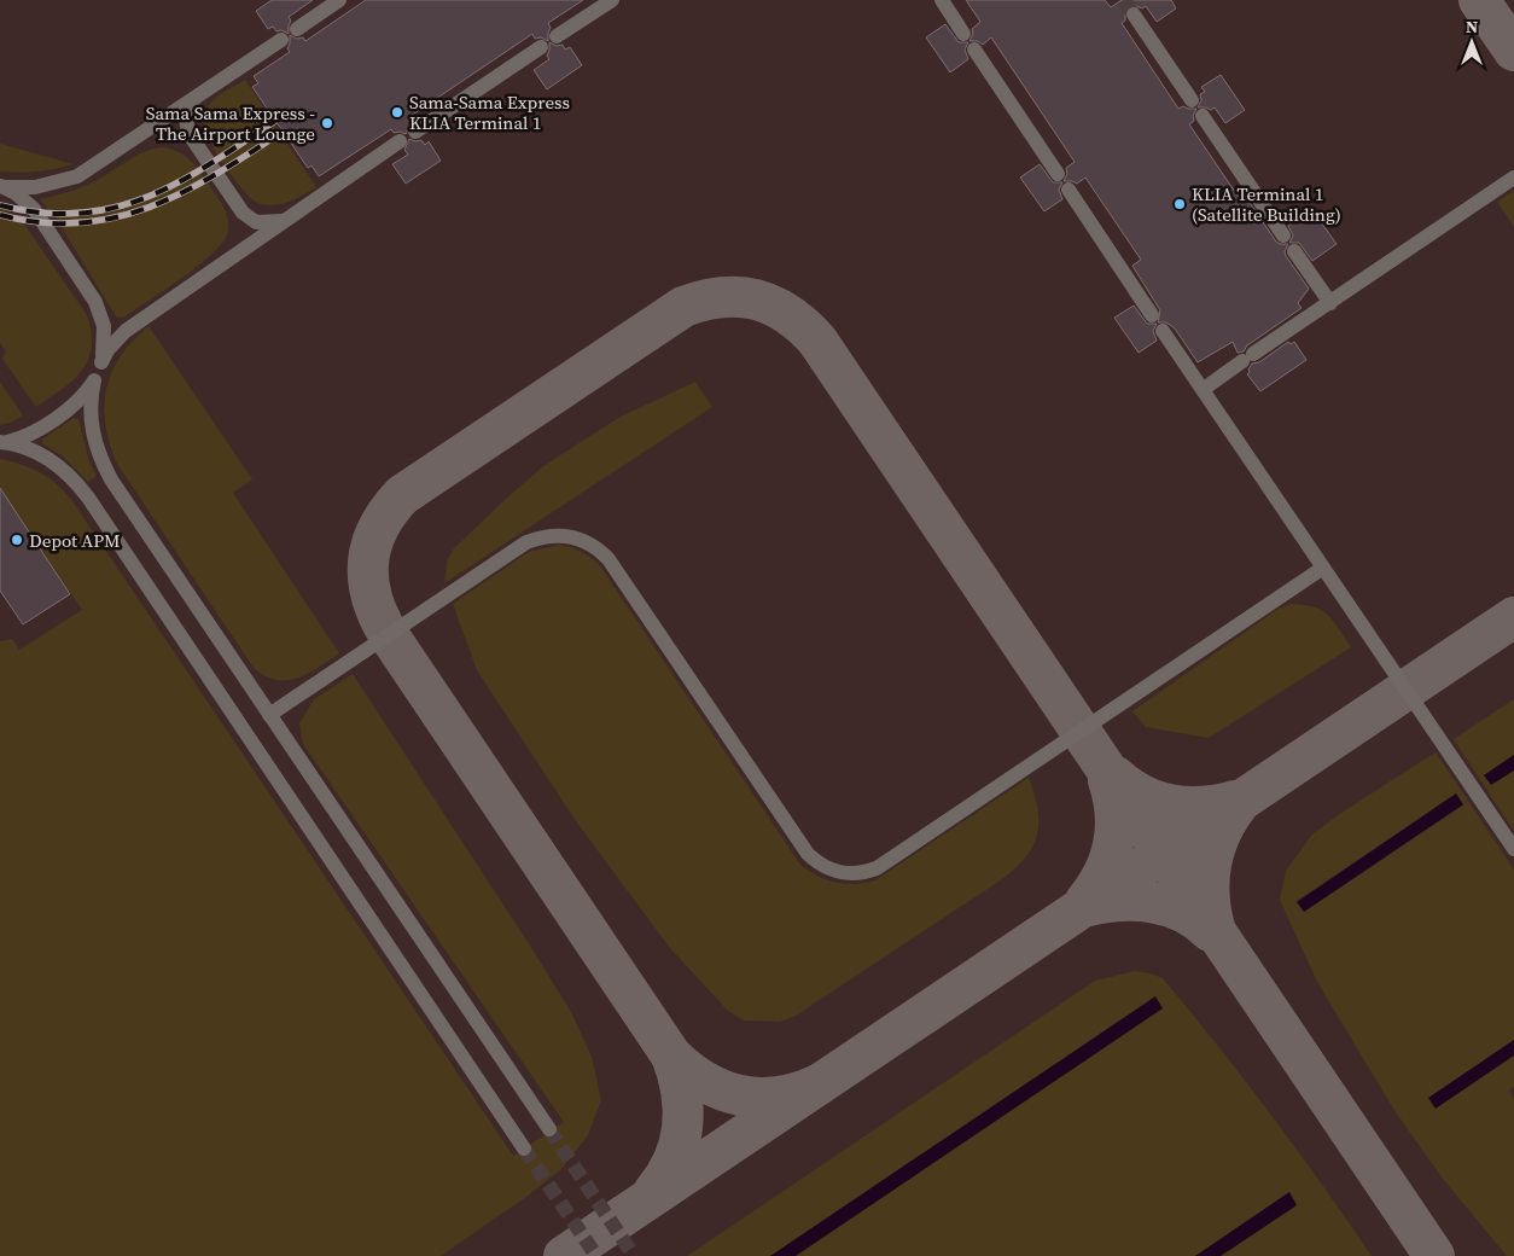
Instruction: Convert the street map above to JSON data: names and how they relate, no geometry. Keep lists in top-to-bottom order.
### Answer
{
  "places": [
    "Sama-Sama Express KLIA Terminal 1",
    "Sama Sama Express - The Airport Lounge",
    "KLIA Terminal 1 (Satellite Building)",
    "Depot APM"
  ],
  "north": "top"
}
